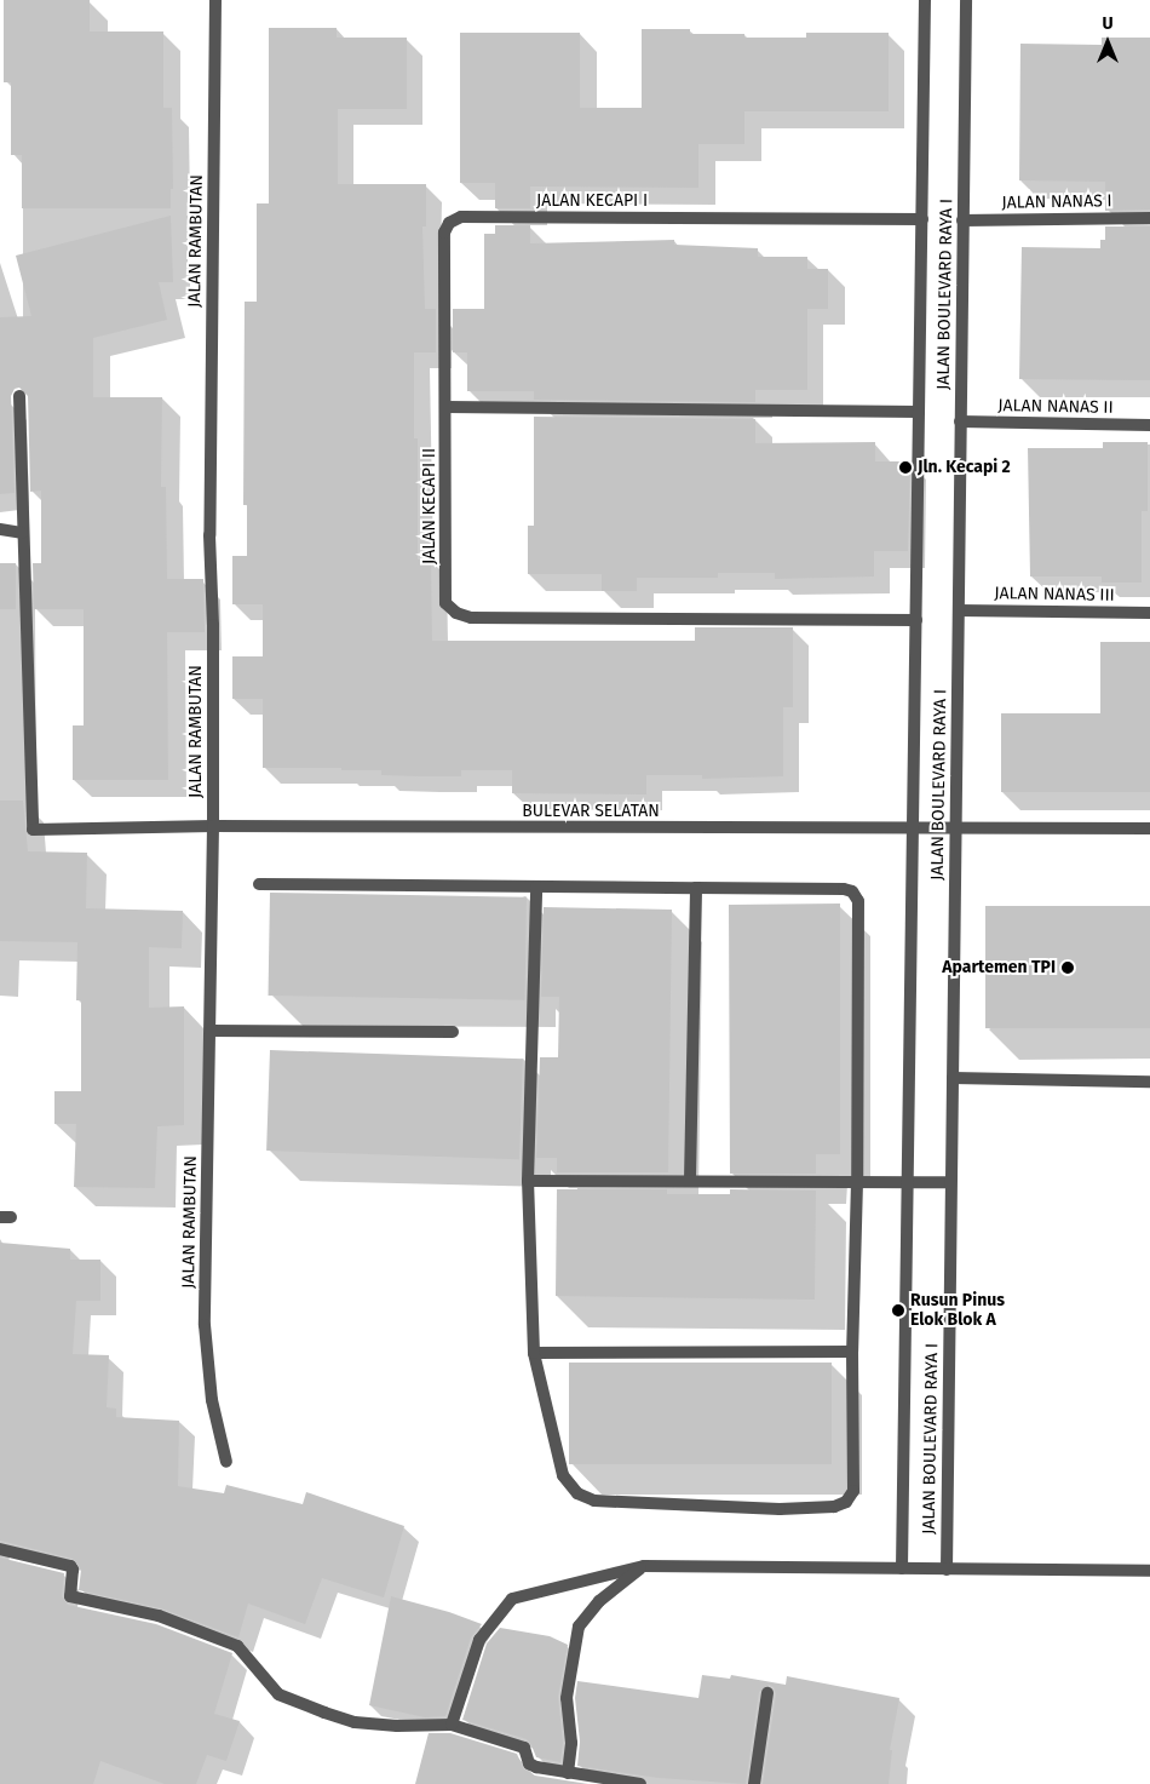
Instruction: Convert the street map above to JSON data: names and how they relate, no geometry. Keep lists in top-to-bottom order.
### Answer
{
  "streets": {
    "street": [
      "JALAN KECAPI I",
      "JALAN NANAS I",
      "JALAN RAMBUTAN",
      "JALAN BOULEVARD RAYA I",
      "JALAN NANAS II",
      "JALAN KECAPI II",
      "JALAN NANAS III",
      "BULEVAR SELATAN"
    ]
  },
  "crossings": [
    ["JALAN KECAPI I", "JALAN BOULEVARD RAYA I"],
    ["JALAN KECAPI I", "JALAN KECAPI II"],
    ["JALAN NANAS I", "JALAN BOULEVARD RAYA I"],
    ["JALAN RAMBUTAN", "BULEVAR SELATAN"],
    ["JALAN BOULEVARD RAYA I", "JALAN NANAS II"],
    ["JALAN BOULEVARD RAYA I", "JALAN KECAPI II"],
    ["JALAN BOULEVARD RAYA I", "JALAN NANAS III"],
    ["JALAN BOULEVARD RAYA I", "BULEVAR SELATAN"]
  ],
  "places": ["Jln. Kecapi 2", "Apartemen TPI", "Rusun Pinus Elok Blok A"],
  "north": "top"
}
